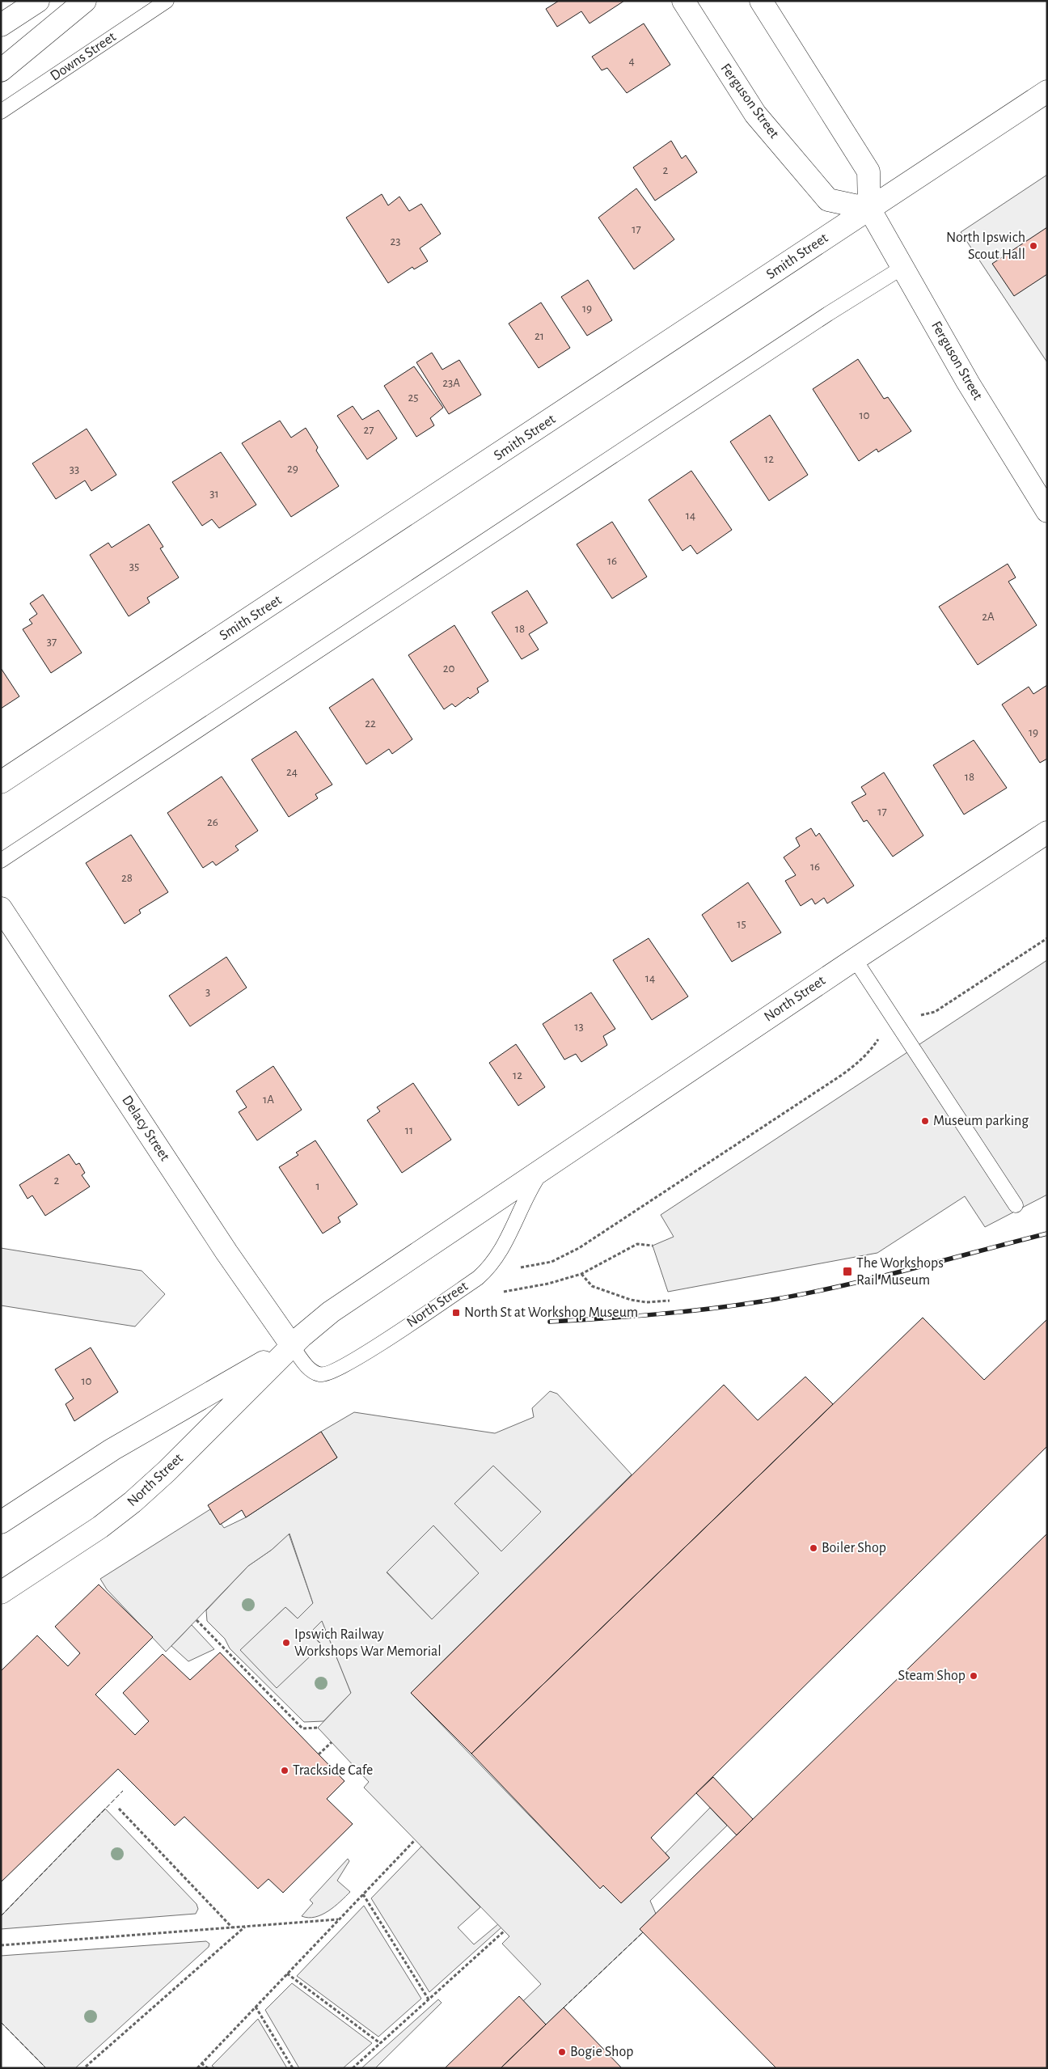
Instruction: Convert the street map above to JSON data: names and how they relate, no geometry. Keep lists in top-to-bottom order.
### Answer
{
  "streets": {
    "street": [
      "Ferguson Street",
      "Smith Street",
      "North Street",
      "Delacy Street"
    ],
    "lane": ["Downs Street"]
  },
  "crossings": [
    ["Ferguson Street", "Smith Street"],
    ["North Street", "Delacy Street"]
  ],
  "places": {
    "other": [
      "North Ipswich Scout Hall",
      "Museum parking",
      "Boiler Shop",
      "Ipswich Railway Workshops War Memorial",
      "Steam Shop",
      "Trackside Cafe",
      "Bogie Shop"
    ],
    "transit": ["The Workshops Rail Museum", "North St at Workshop Museum"]
  },
  "house_numbers": [
    "4",
    "2",
    "17",
    "23",
    "19",
    "21",
    "23A",
    "25",
    "10",
    "27",
    "12",
    "29",
    "33",
    "31",
    "14",
    "16",
    "35",
    "2A",
    "18",
    "37",
    "20",
    "22",
    "19",
    "24",
    "18",
    "17",
    "26",
    "16",
    "28",
    "15",
    "14",
    "3",
    "13",
    "12",
    "1A",
    "11",
    "2",
    "1",
    "10"
  ]
}
